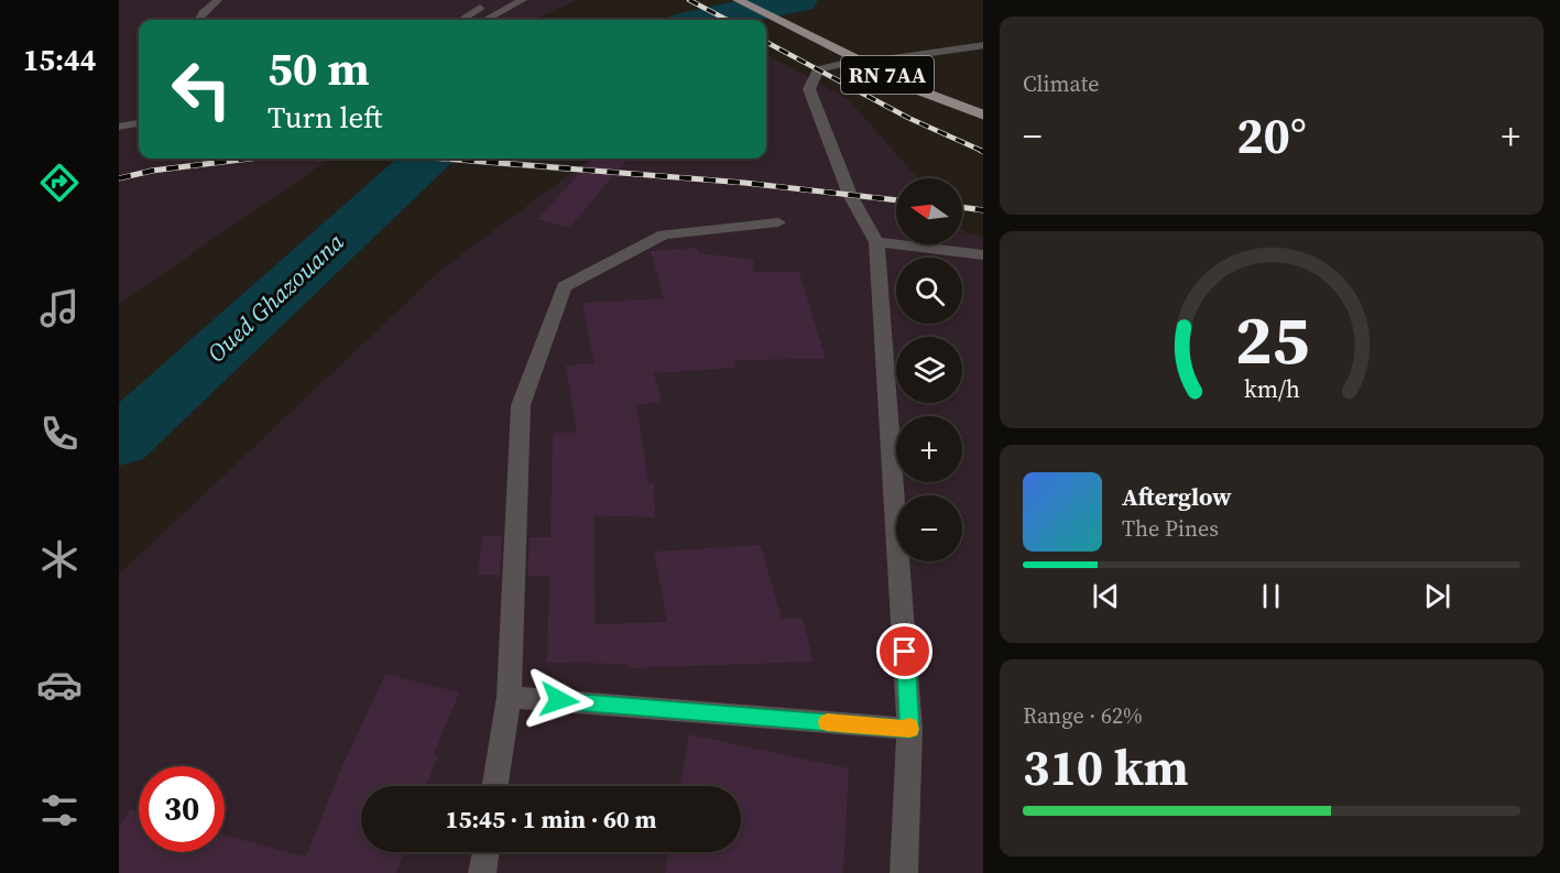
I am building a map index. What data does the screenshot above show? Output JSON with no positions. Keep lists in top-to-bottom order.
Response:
{
  "streets": {
    "main road": ["RN 7AA"]
  },
  "water": ["Oued Ghazouana"],
  "north": "left",
  "page": {
    "tabs": "15:44",
    "tile": [
      "Climate",
      ["Range · 62%", "310 km"]
    ],
    "turn": ["50 m", "Turn left"],
    "heat": ["−", "20°", "+"],
    "map_buttons": ["+", "−"],
    "song": ["Afterglow", "The Pines"],
    "limit": "30",
    "trip": "15:45 · 1 min · 60 m",
    "gauge": ["25", "km/h"]
  }
}
